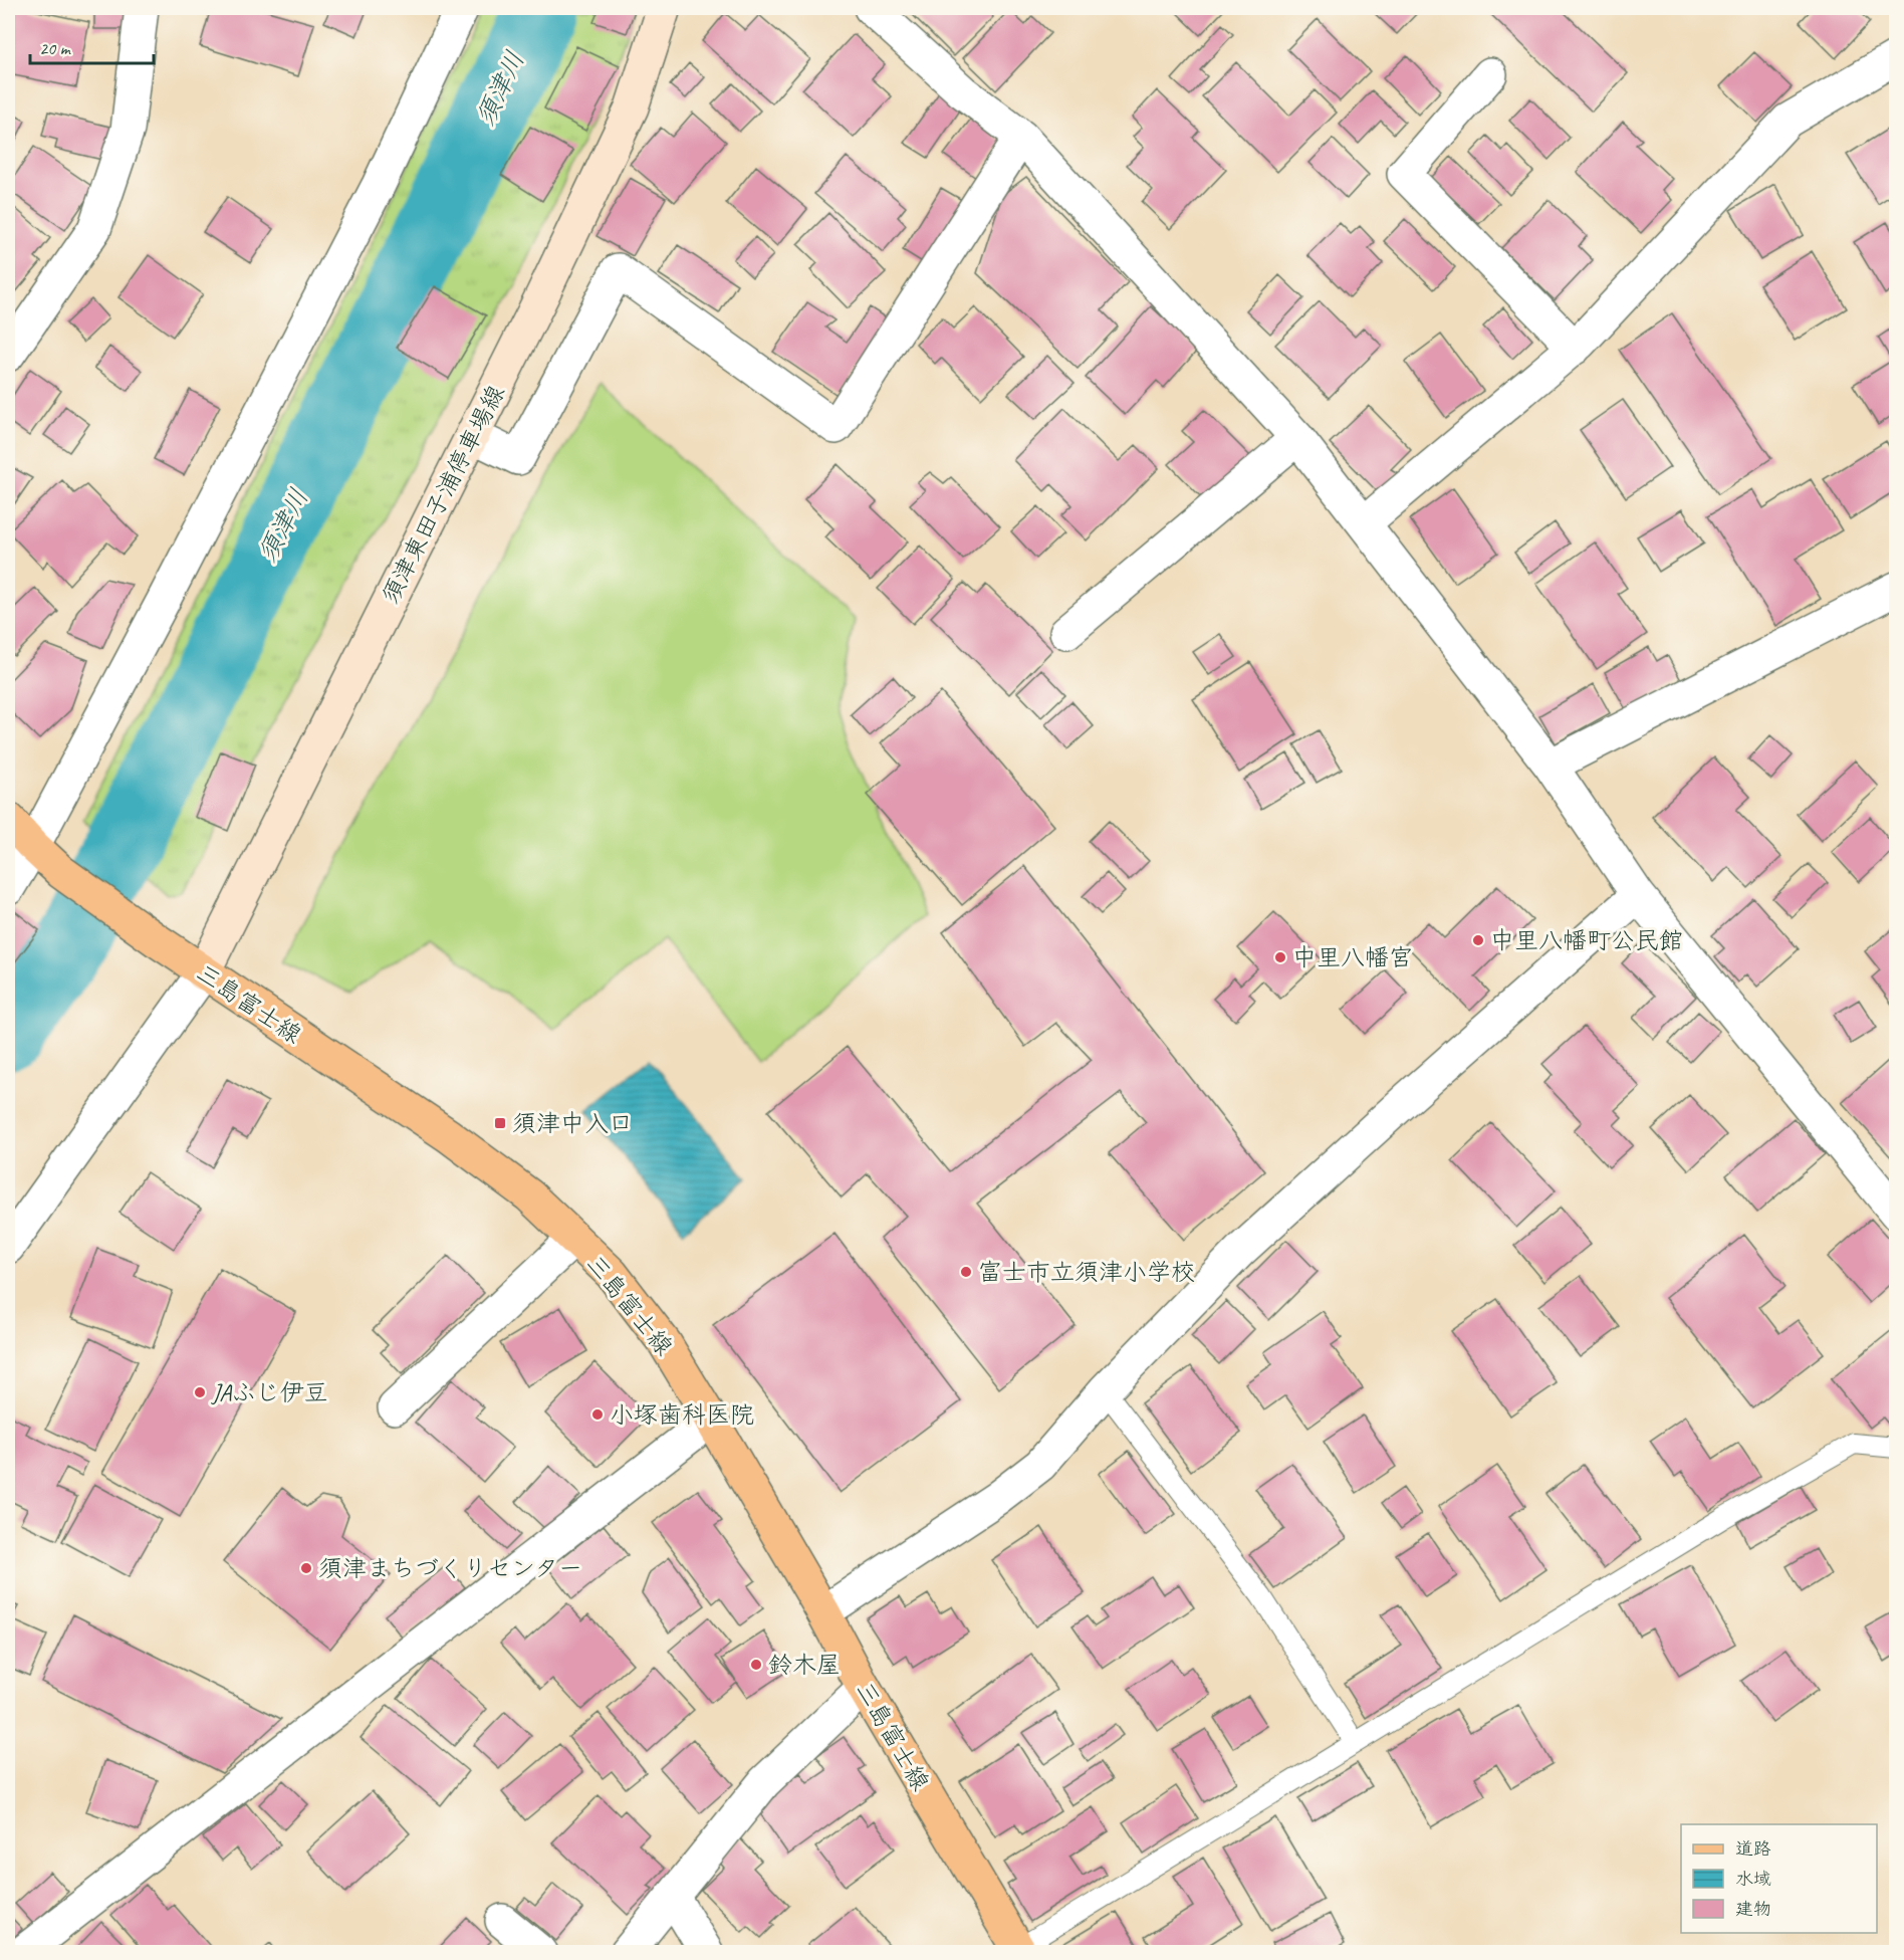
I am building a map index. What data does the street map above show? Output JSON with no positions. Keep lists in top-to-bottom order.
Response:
{
  "streets": {
    "main road": ["須津東田子浦停車場線", "三島富士線"]
  },
  "crossings": [
    ["須津東田子浦停車場線", "三島富士線"]
  ],
  "water": ["須津川"],
  "places": {
    "other": [
      "中里八幡町公民館",
      "中里八幡宮",
      "富士市立須津小学校",
      "JAふじ伊豆",
      "小塚歯科医院",
      "須津まちづくりセンター",
      "鈴木屋"
    ],
    "transit": ["須津中入口"]
  },
  "legend": ["道路", "水域", "建物"],
  "scale_bar": "20 m"
}
